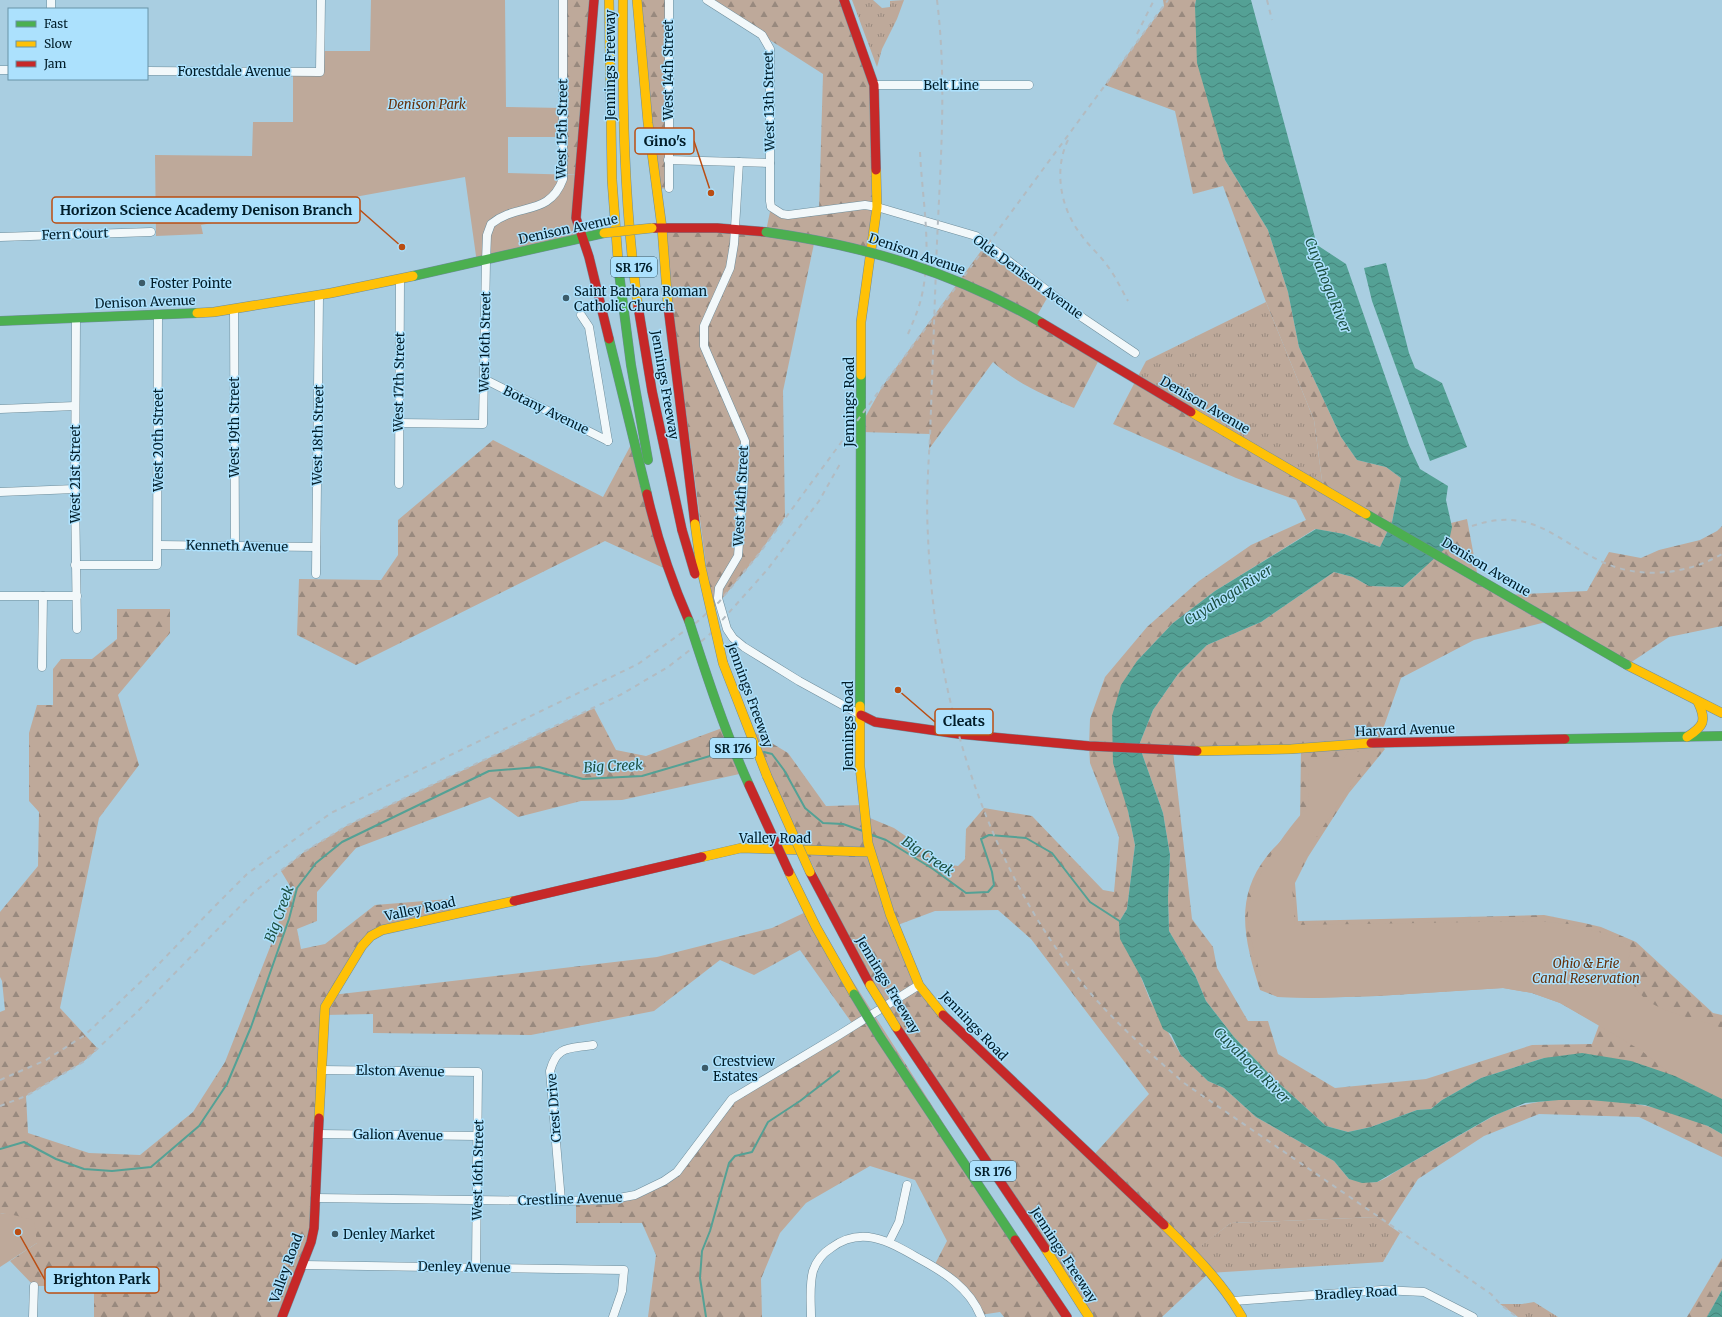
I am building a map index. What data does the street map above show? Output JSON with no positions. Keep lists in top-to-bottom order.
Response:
{
  "streets": {
    "main road": [
      "Jennings Freeway",
      "Denison Avenue",
      "SR 176",
      "Jennings Road",
      "Harvard Avenue",
      "Valley Road"
    ],
    "street": [
      "West 14th Street",
      "Forestdale Avenue",
      "Belt Line",
      "West 13th Street",
      "West 15th Street",
      "Fern Court",
      "Olde Denison Avenue",
      "West 16th Street",
      "West 17th Street",
      "Botany Avenue",
      "West 19th Street",
      "West 18th Street",
      "West 20th Street",
      "West 21st Street",
      "Kenneth Avenue",
      "Elston Avenue",
      "Crest Drive",
      "Galion Avenue",
      "Crestline Avenue",
      "Denley Avenue",
      "Bradley Road"
    ]
  },
  "crossings": [
    ["Jennings Freeway", "SR 176"],
    ["West 14th Street", "Denison Avenue"],
    ["West 14th Street", "Jennings Road"],
    ["West 14th Street", "Harvard Avenue"],
    ["Belt Line", "Jennings Road"],
    ["West 13th Street", "Olde Denison Avenue"],
    ["West 15th Street", "Denison Avenue"],
    ["West 15th Street", "West 16th Street"],
    ["Denison Avenue", "West 16th Street"],
    ["Denison Avenue", "West 17th Street"],
    ["Denison Avenue", "West 19th Street"],
    ["Denison Avenue", "West 18th Street"],
    ["Denison Avenue", "West 20th Street"],
    ["Denison Avenue", "West 21st Street"],
    ["Olde Denison Avenue", "Jennings Road"],
    ["West 16th Street", "West 17th Street"],
    ["West 16th Street", "Botany Avenue"],
    ["West 16th Street", "Elston Avenue"],
    ["West 16th Street", "Galion Avenue"],
    ["West 16th Street", "Crestline Avenue"],
    ["West 16th Street", "Denley Avenue"],
    ["Jennings Road", "Harvard Avenue"],
    ["Jennings Road", "Valley Road"],
    ["Jennings Road", "Crestline Avenue"],
    ["Jennings Road", "Bradley Road"],
    ["West 19th Street", "Kenneth Avenue"],
    ["West 18th Street", "Kenneth Avenue"],
    ["West 20th Street", "West 21st Street"],
    ["West 20th Street", "Kenneth Avenue"],
    ["Valley Road", "Elston Avenue"],
    ["Valley Road", "Galion Avenue"],
    ["Valley Road", "Crestline Avenue"],
    ["Valley Road", "Denley Avenue"],
    ["Crest Drive", "Crestline Avenue"]
  ],
  "water": ["Cuyahoga River", "Big Creek"],
  "parks": ["Denison Park", "Ohio & Erie Canal Reservation"],
  "places": [
    "Gino's",
    "Horizon Science Academy Denison Branch",
    "Foster Pointe",
    "Saint Barbara Roman Catholic Church",
    "Cleats",
    "Crestview Estates",
    "Brighton Park",
    "Denley Market"
  ],
  "legend": ["Fast", "Slow", "Jam"]
}
